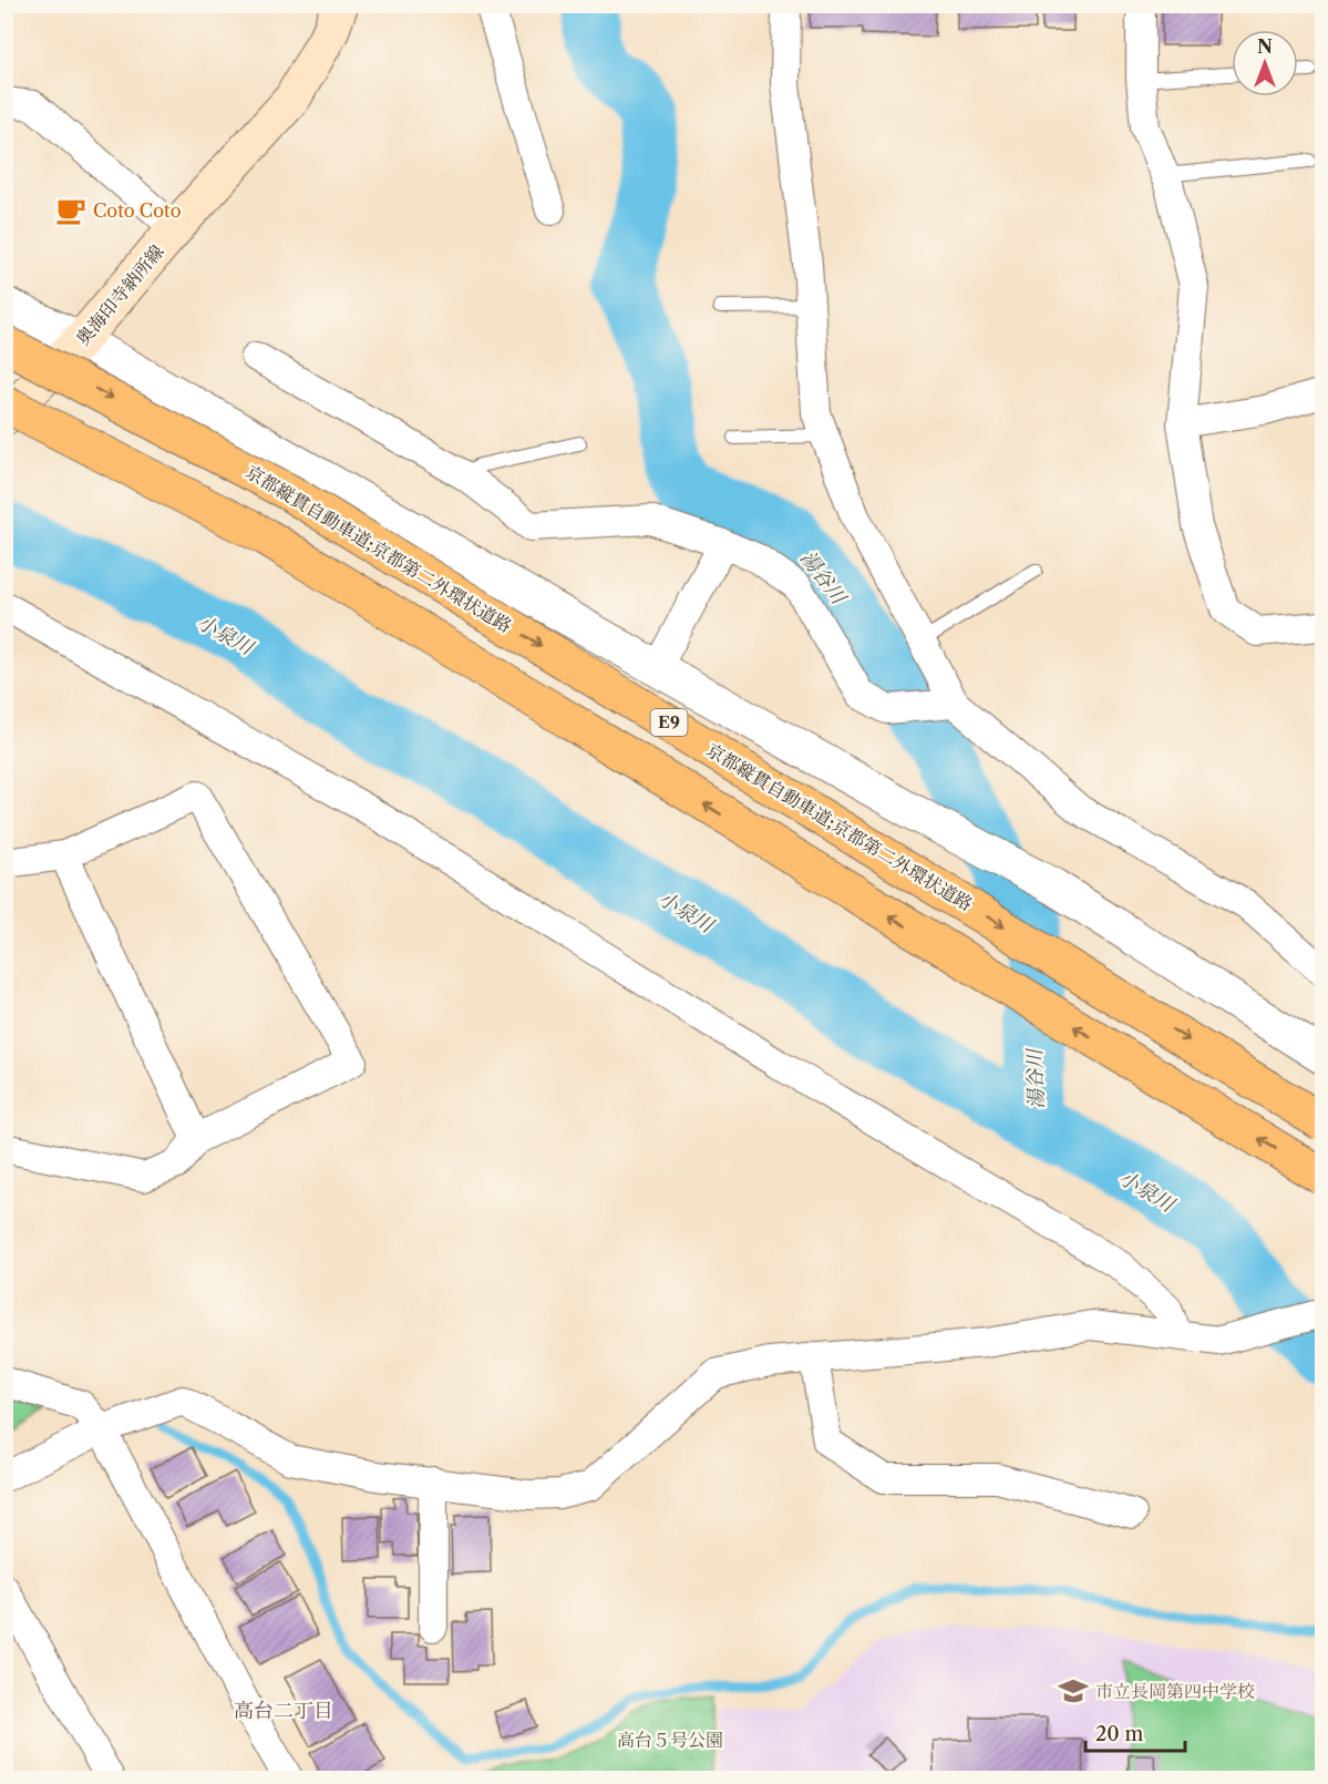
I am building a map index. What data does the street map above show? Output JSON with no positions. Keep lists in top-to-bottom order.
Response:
{
  "streets": {
    "highway": ["京都縦貫自動車道;京都第二外環状道路", "E9"],
    "main road": ["奥海印寺納所線"]
  },
  "districts": ["高台二丁目"],
  "water": ["湯谷川", "小泉川"],
  "parks": ["高台５号公園"],
  "places": {
    "cafe": ["Coto Coto"],
    "school or university": ["市立長岡第四中学校"]
  },
  "scale_bar": "20 m",
  "north": "top"
}
